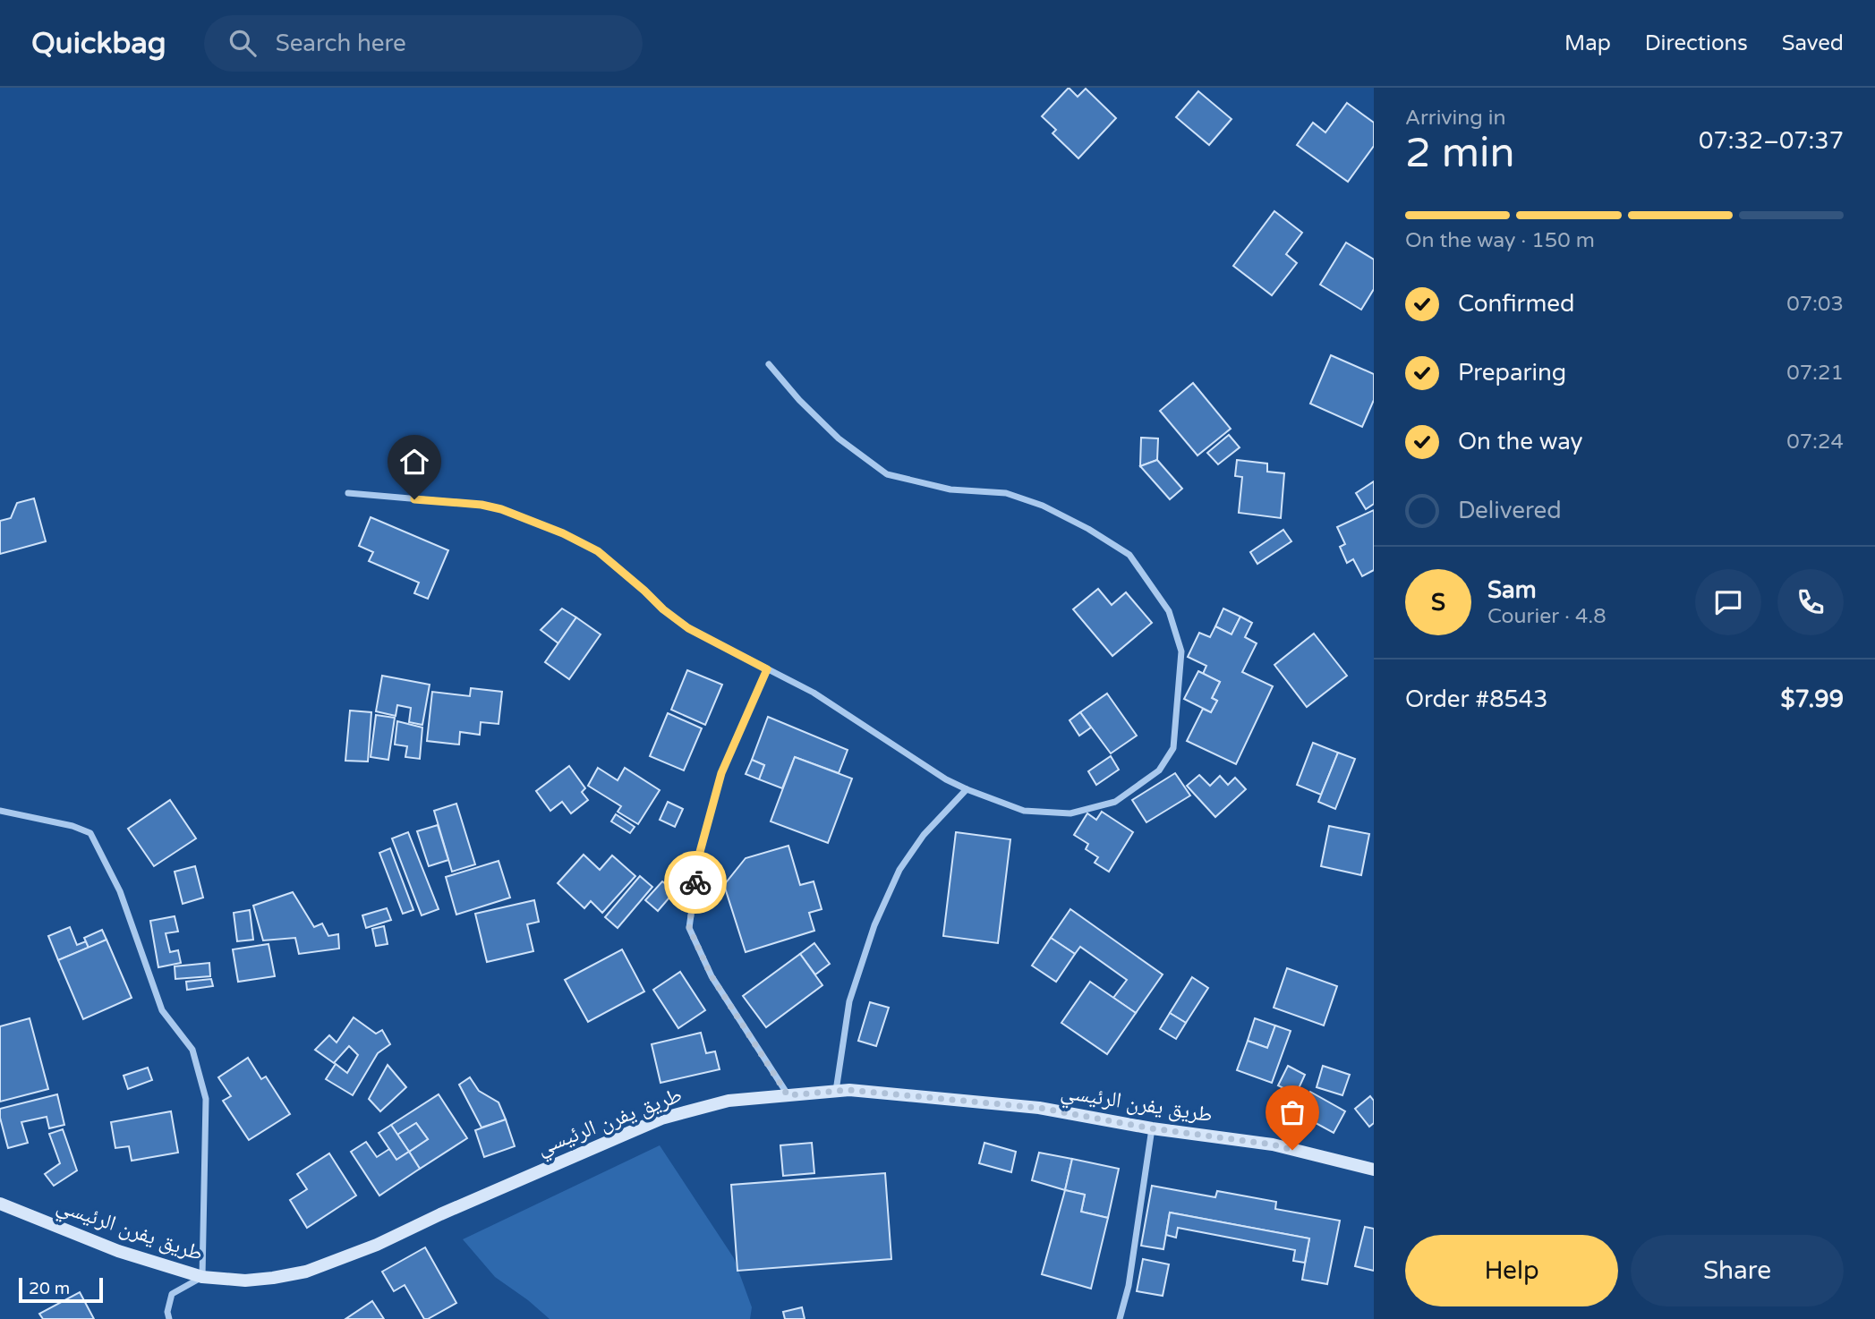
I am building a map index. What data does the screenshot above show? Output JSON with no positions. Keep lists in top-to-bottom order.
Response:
{
  "streets": {
    "main road": ["طريق يفرن الرئيسي"]
  },
  "scale_bar": "20 m",
  "page": {
    "header": "Quickbag",
    "search": "Search here",
    "nav": ["Map", "Directions", "Saved"],
    "heading": ["2 min", "Arriving in", "07:32–07:37"],
    "panel": [
      "Sam",
      "Courier · 4.8",
      "Order #8543",
      "$7.99"
    ],
    "bar": "On the way · 150 m",
    "list": [
      ["Confirmed", "07:03"],
      ["Preparing", "07:21"],
      ["On the way", "07:24"],
      "Delivered"
    ],
    "round": "S",
    "buttons": ["Help", "Share"],
    "scale": "20 m"
  }
}
